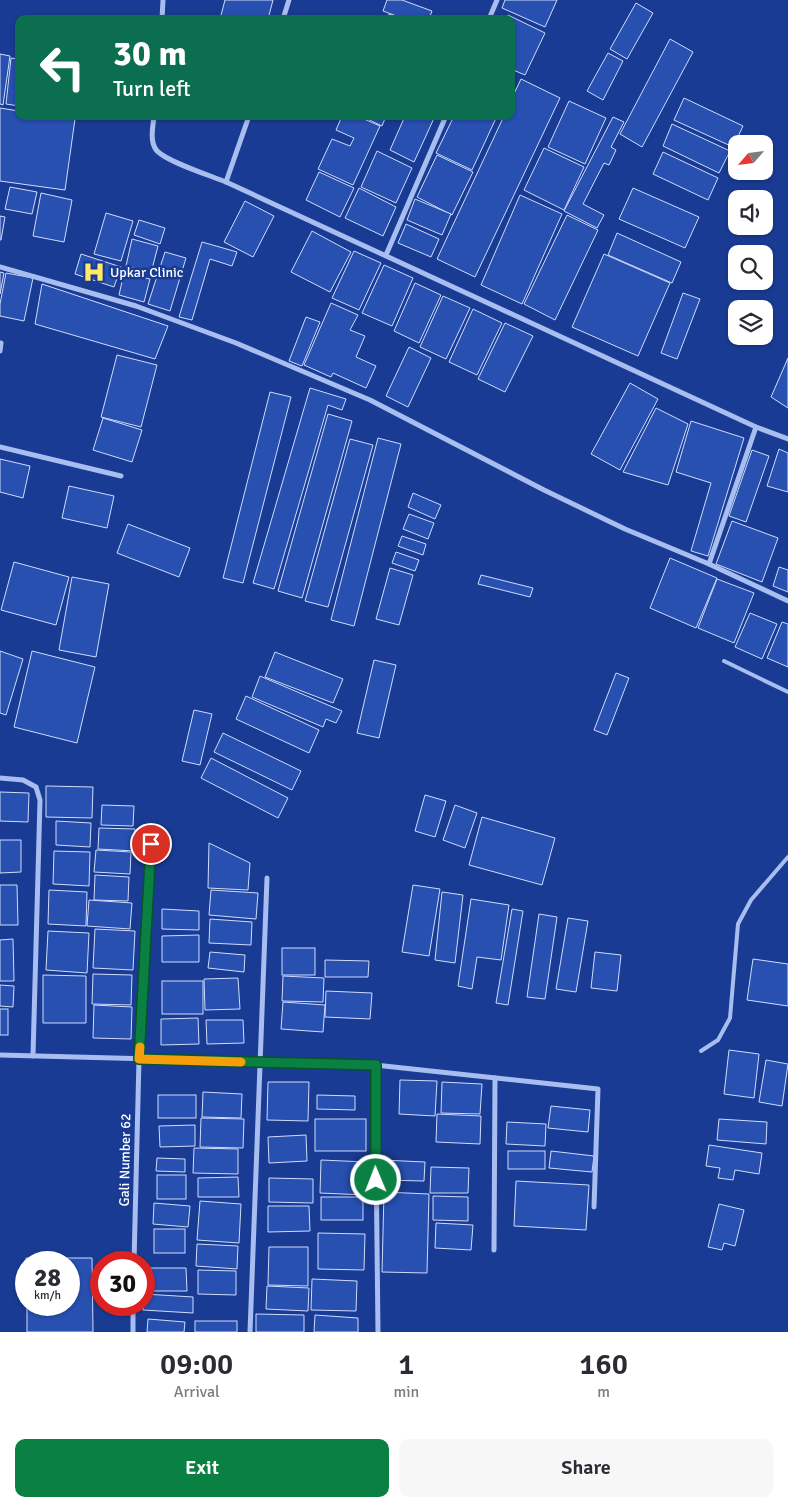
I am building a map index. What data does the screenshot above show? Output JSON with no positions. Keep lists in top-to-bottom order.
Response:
{
  "streets": {
    "street": ["Gali Number 62"]
  },
  "places": {
    "hospital": ["Upkar Clinic"]
  },
  "north": "bottom left",
  "page": {
    "turn": ["30 m", "Turn left"],
    "speed": "28 km/h",
    "limit": "30",
    "eta": [
      "09:00",
      "Arrival",
      "1",
      "min",
      "160",
      "m"
    ],
    "buttons": ["Exit", "Share"]
  }
}
